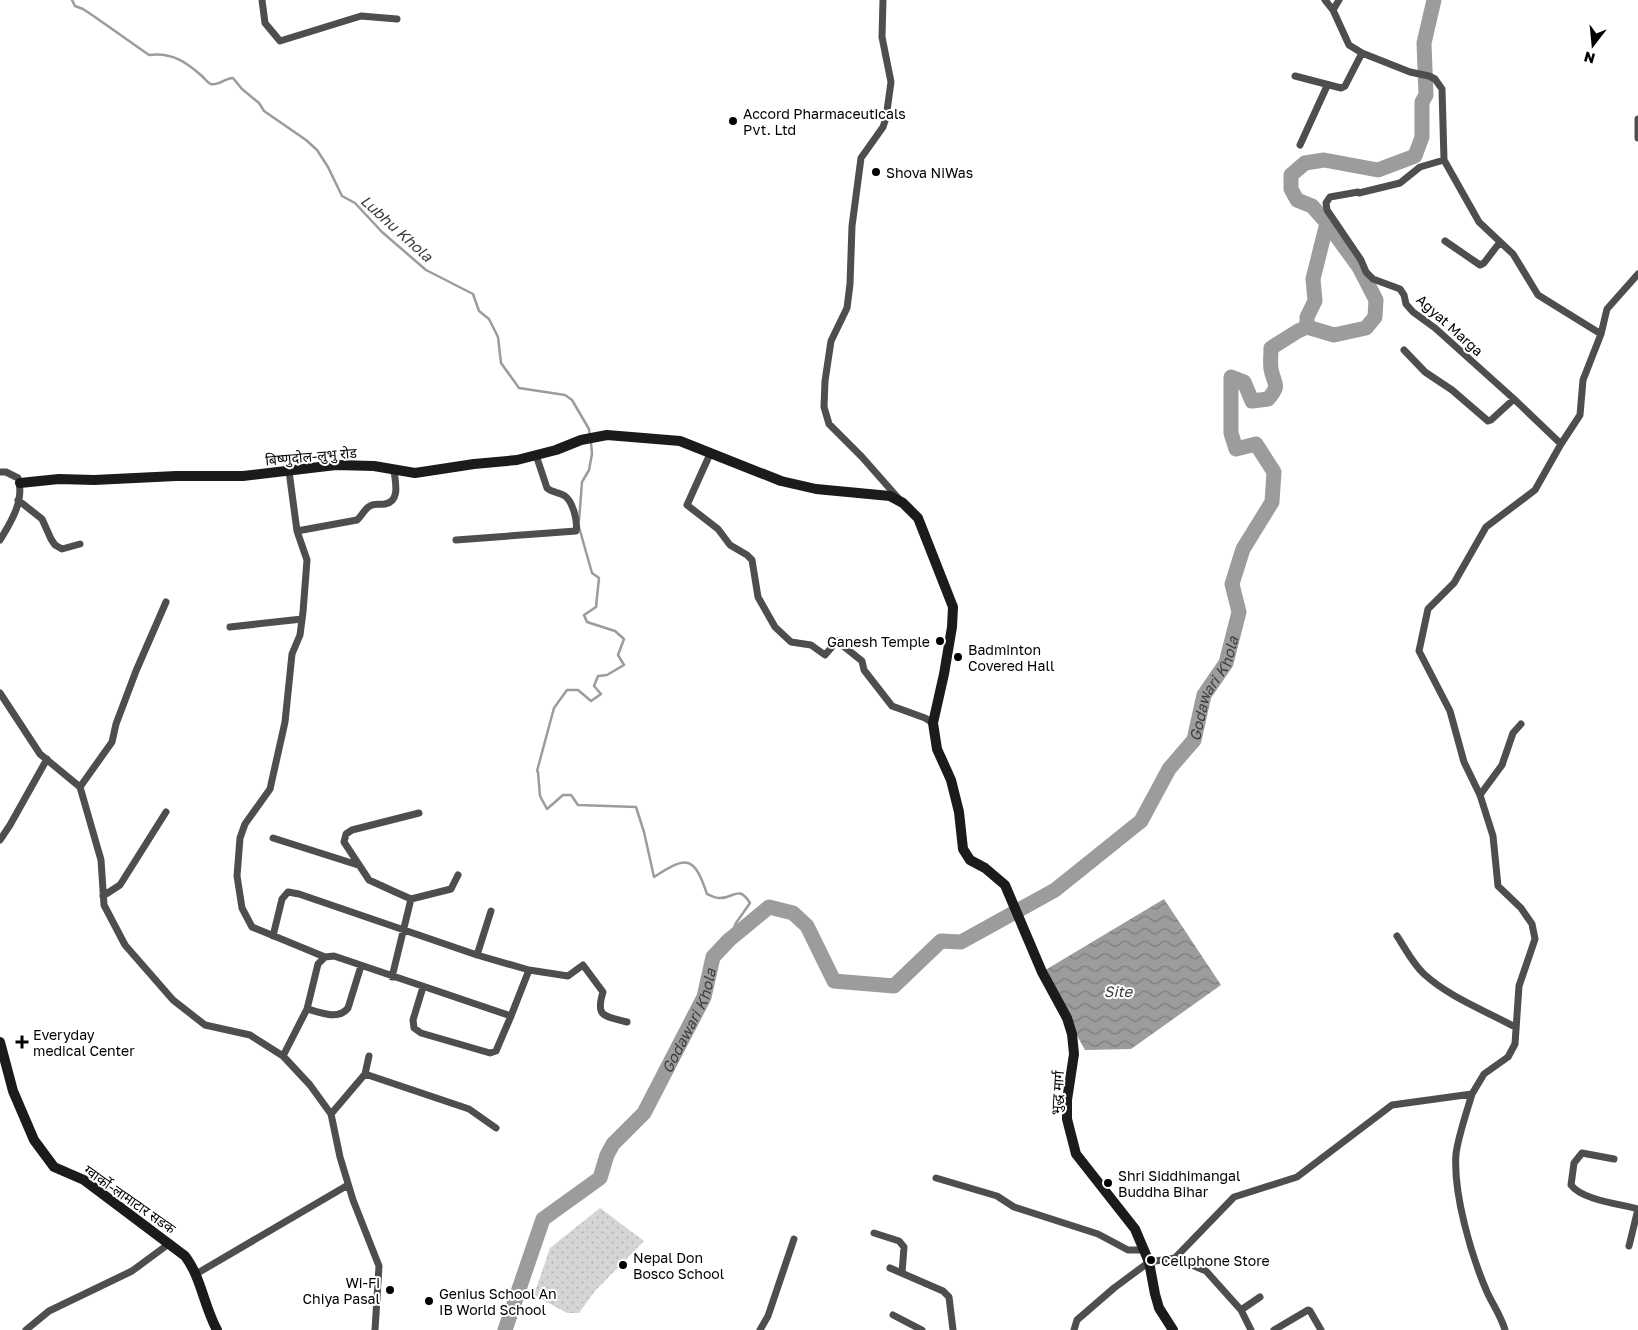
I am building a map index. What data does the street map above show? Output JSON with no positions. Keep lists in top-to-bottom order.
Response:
{
  "streets": {
    "street": [
      "Agyat Marga",
      "बिष्णुदोल-लुभु रोड",
      "भुद्ध मार्ग",
      "ग्वार्को-लामाटार सडक"
    ]
  },
  "water": ["Lubhu Khola", "Godawari Khola", "Site"],
  "places": {
    "other": [
      "Accord Pharmaceuticals Pvt. Ltd",
      "Shova NiWas",
      "Ganesh Temple",
      "Badminton Covered Hall",
      "Shri Siddhimangal Buddha Bihar",
      "Cellphone Store",
      "Nepal Don Bosco School",
      "Wi-Fi Chiya Pasal",
      "Genius School An IB World School"
    ],
    "health": ["Everyday medical Center"]
  },
  "north": "bottom"
}
